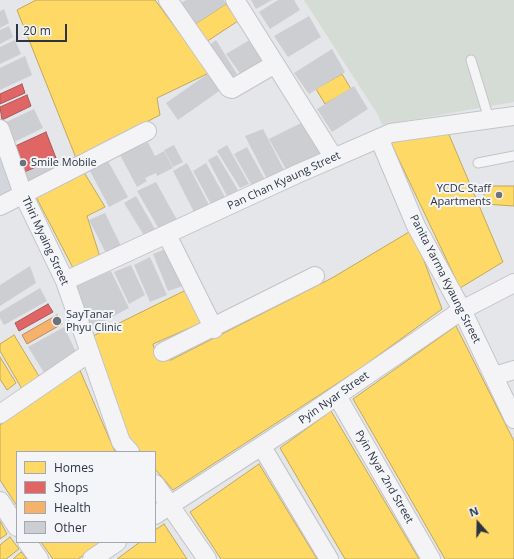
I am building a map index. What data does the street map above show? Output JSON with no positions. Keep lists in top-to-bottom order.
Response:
{
  "streets": {
    "street": [
      "Pan Chan Kyaung Street",
      "Thiri Myaing Street",
      "Panita Yarma Kyaung Street",
      "Pyin Nyar Street",
      "Pyin Nyar 2nd Street"
    ]
  },
  "crossings": [
    ["Pan Chan Kyaung Street", "Thiri Myaing Street"],
    ["Pan Chan Kyaung Street", "Panita Yarma Kyaung Street"],
    ["Panita Yarma Kyaung Street", "Pyin Nyar Street"],
    ["Pyin Nyar Street", "Pyin Nyar 2nd Street"]
  ],
  "places": ["Smile Mobile", "YCDC Staff Apartments", "SayTanar Phyu Clinic"],
  "legend": [
    "Homes",
    "Shops",
    "Health",
    "Other"
  ],
  "scale_bar": "20 m",
  "north": "top"
}
